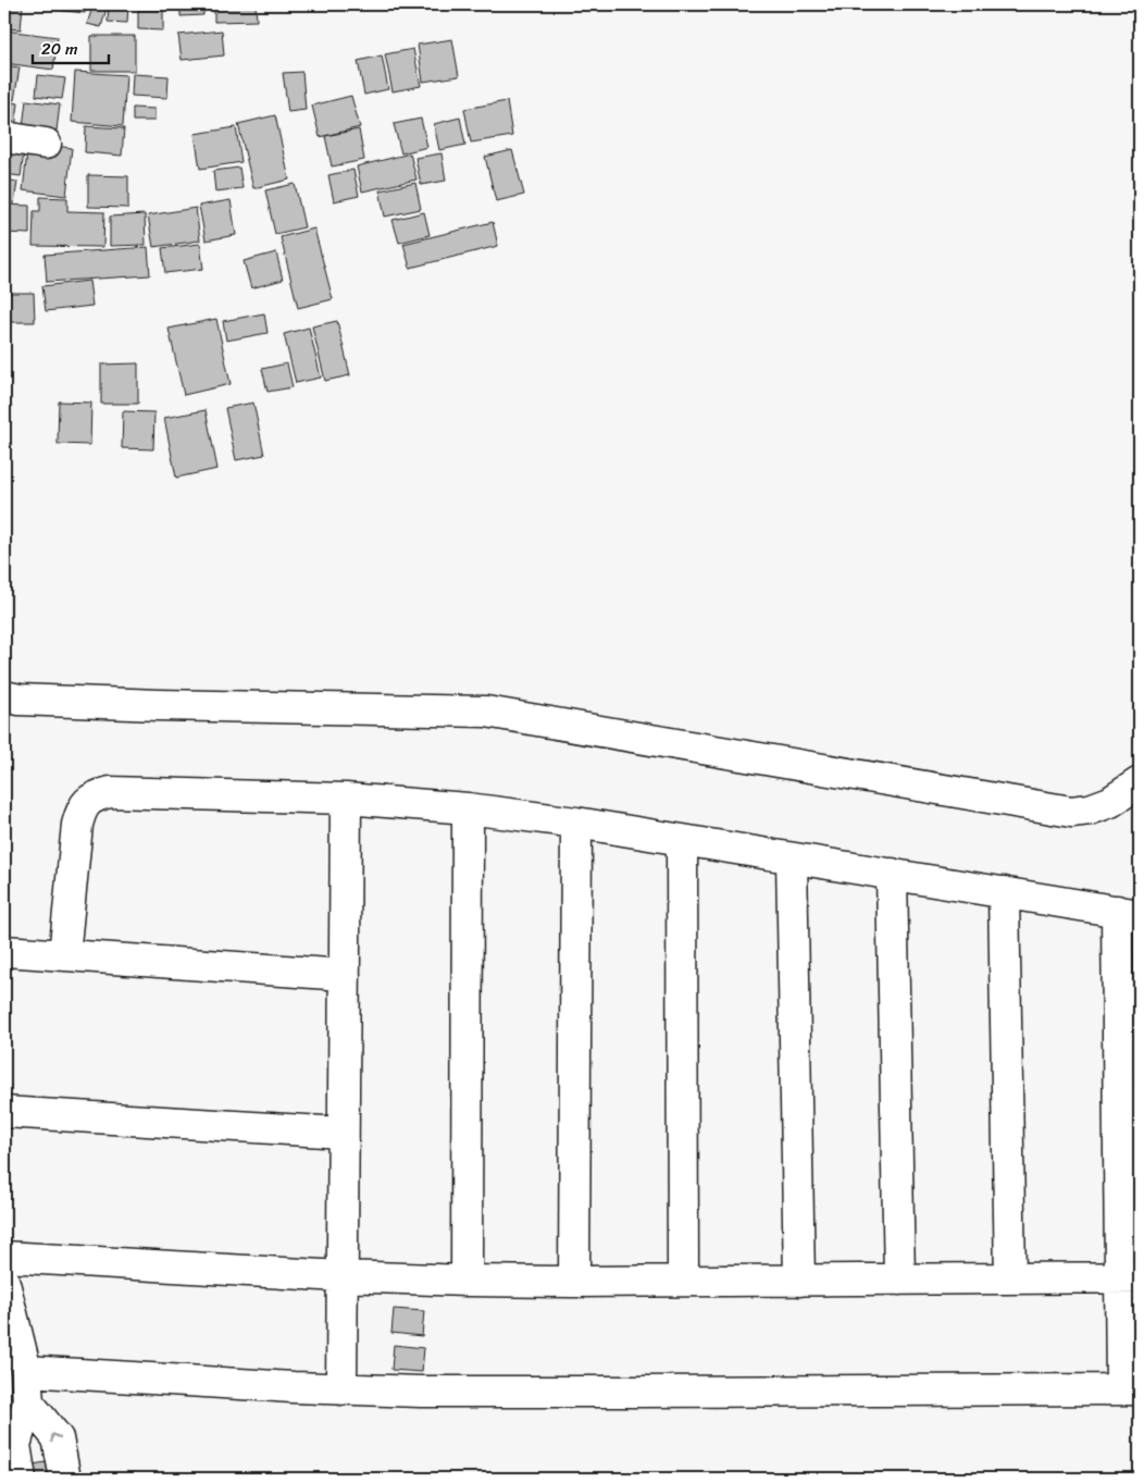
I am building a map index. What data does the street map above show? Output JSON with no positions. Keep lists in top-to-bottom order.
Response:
{
  "scale_bar": "20 m"
}
